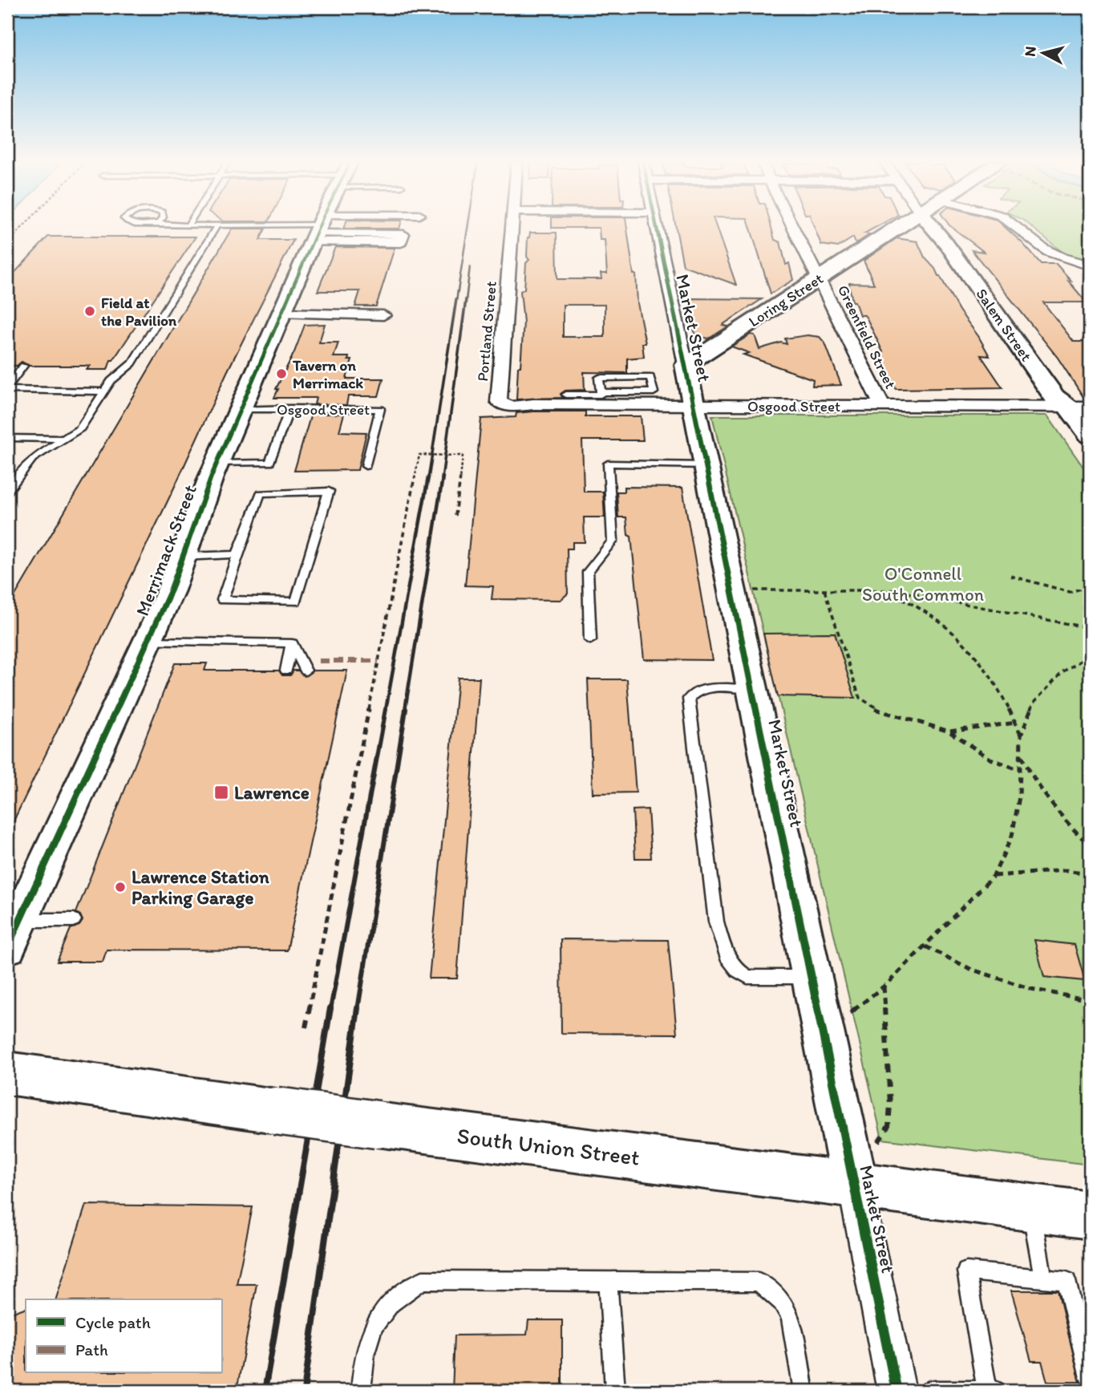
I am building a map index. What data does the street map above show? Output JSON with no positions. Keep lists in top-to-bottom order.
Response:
{
  "streets": {
    "main road": [
      "Loring Street",
      "Salem Street",
      "Market Street",
      "Merrimack Street",
      "South Union Street"
    ],
    "street": ["Portland Street", "Greenfield Street", "Osgood Street"]
  },
  "crossings": [
    ["Loring Street", "Market Street"],
    ["Loring Street", "Greenfield Street"],
    ["Salem Street", "Osgood Street"],
    ["Market Street", "Osgood Street"],
    ["Market Street", "South Union Street"],
    ["Portland Street", "Osgood Street"],
    ["Greenfield Street", "Osgood Street"],
    ["Osgood Street", "Merrimack Street"]
  ],
  "parks": ["O'Connell South Common"],
  "places": {
    "other": ["Field at the Pavilion", "Tavern on Merrimack", "Lawrence Station Parking Garage"],
    "transit": ["Lawrence"]
  },
  "legend": ["Cycle path", "Path"],
  "north": "left"
}
